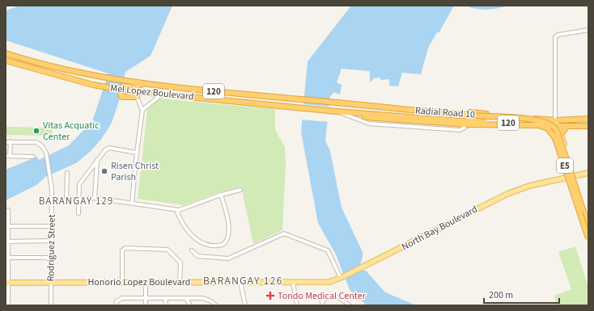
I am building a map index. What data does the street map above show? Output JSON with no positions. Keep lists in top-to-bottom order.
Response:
{
  "streets": {
    "highway": [
      "120",
      "Mel Lopez Boulevard",
      "Radial Road 10",
      "E5"
    ],
    "main road": ["North Bay Boulevard", "Honorio Lopez Boulevard"],
    "street": ["Rodriguez Street"]
  },
  "crossings": [
    ["Mel Lopez Boulevard", "Radial Road 10"],
    ["North Bay Boulevard", "Honorio Lopez Boulevard"],
    ["Rodriguez Street", "Honorio Lopez Boulevard"]
  ],
  "districts": ["BARANGAY 129", "BARANGAY 126"],
  "places": {
    "other": ["Vitas Acquatic Center", "Risen Christ Parish"],
    "health": ["Tondo Medical Center"]
  },
  "scale_bar": "200 m"
}
